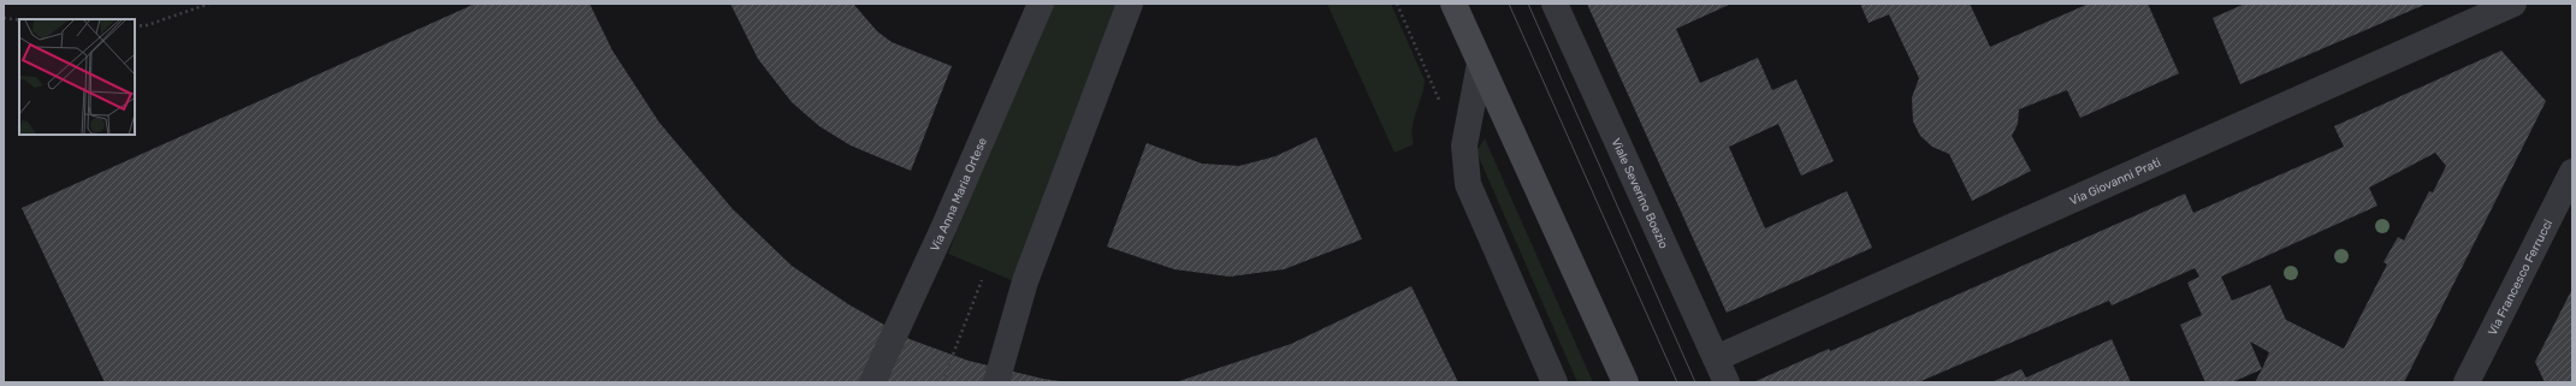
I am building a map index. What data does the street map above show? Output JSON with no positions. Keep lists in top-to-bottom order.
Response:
{
  "streets": {
    "street": [
      "Via Giovanni Prati",
      "Viale Severino Boezio",
      "Via Anna Maria Ortese",
      "Via Francesco Ferrucci"
    ]
  },
  "crossings": [
    ["Via Giovanni Prati", "Viale Severino Boezio"]
  ]
}
